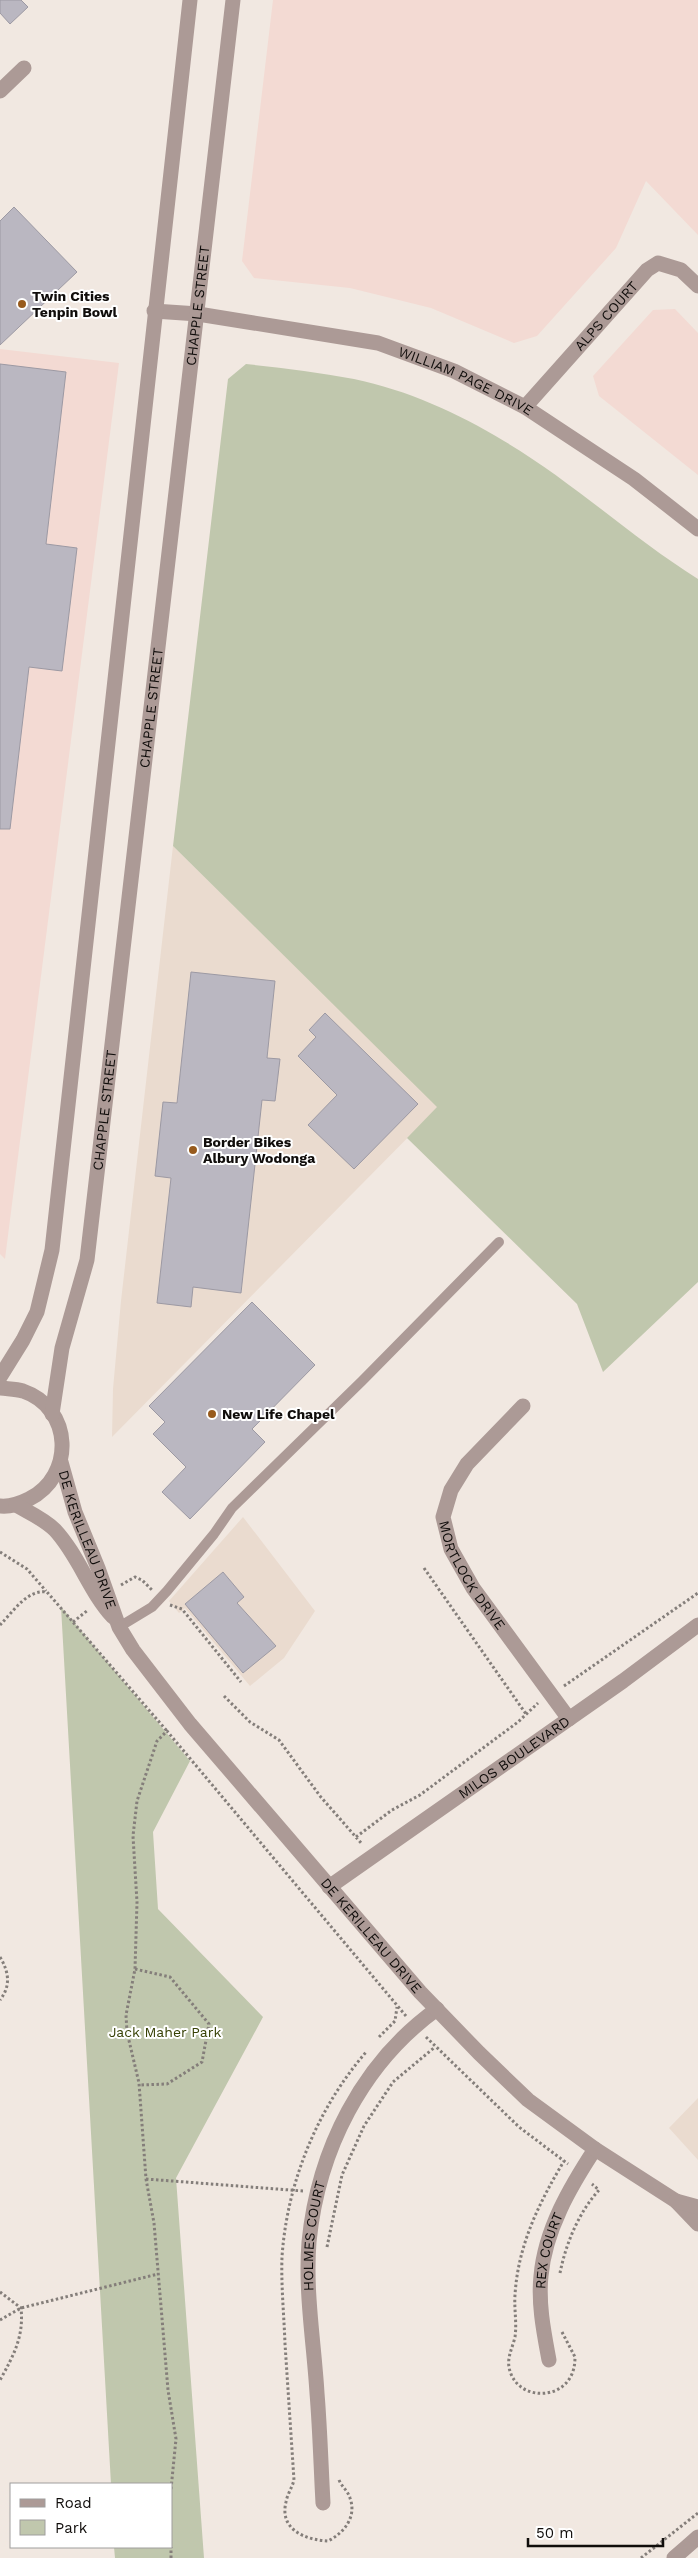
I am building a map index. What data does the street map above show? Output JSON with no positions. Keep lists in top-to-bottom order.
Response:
{
  "streets": {
    "street": [
      "CHAPPLE STREET",
      "ALPS COURT",
      "WILLIAM PAGE DRIVE",
      "DE KERILLEAU DRIVE",
      "MORTLOCK DRIVE",
      "MILOS BOULEVARD",
      "HOLMES COURT",
      "REX COURT"
    ]
  },
  "crossings": [
    ["CHAPPLE STREET", "WILLIAM PAGE DRIVE"],
    ["ALPS COURT", "WILLIAM PAGE DRIVE"],
    ["DE KERILLEAU DRIVE", "MILOS BOULEVARD"],
    ["DE KERILLEAU DRIVE", "HOLMES COURT"],
    ["DE KERILLEAU DRIVE", "REX COURT"],
    ["MORTLOCK DRIVE", "MILOS BOULEVARD"]
  ],
  "parks": ["Jack Maher Park"],
  "places": ["Twin Cities Tenpin Bowl", "Border Bikes Albury Wodonga", "New Life Chapel"],
  "legend": ["Road", "Park"],
  "scale_bar": "50 m"
}
